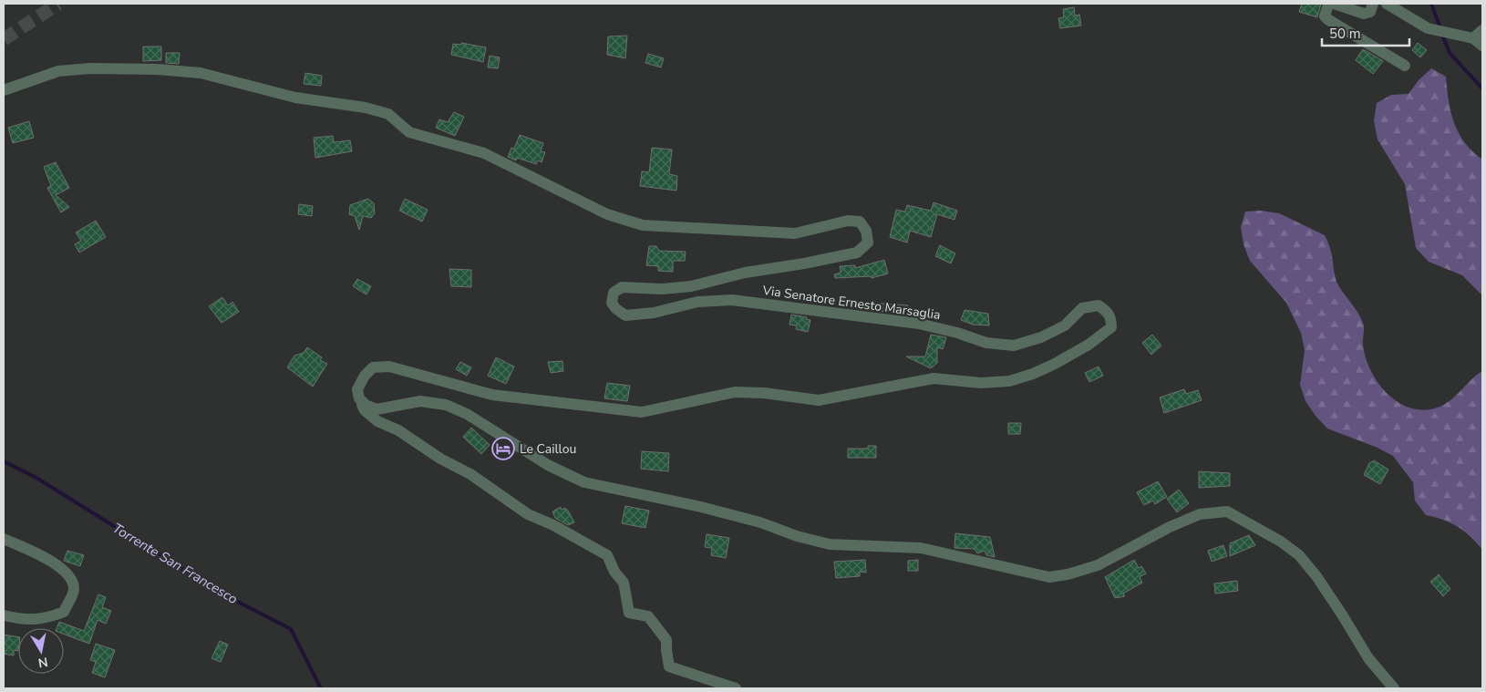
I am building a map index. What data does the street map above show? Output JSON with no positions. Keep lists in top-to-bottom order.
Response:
{
  "streets": {
    "street": ["Via Senatore Ernesto Marsaglia"]
  },
  "water": ["Torrente San Francesco"],
  "places": {
    "hotel": ["Le Caillou"]
  },
  "scale_bar": "50 m",
  "north": "bottom"
}
